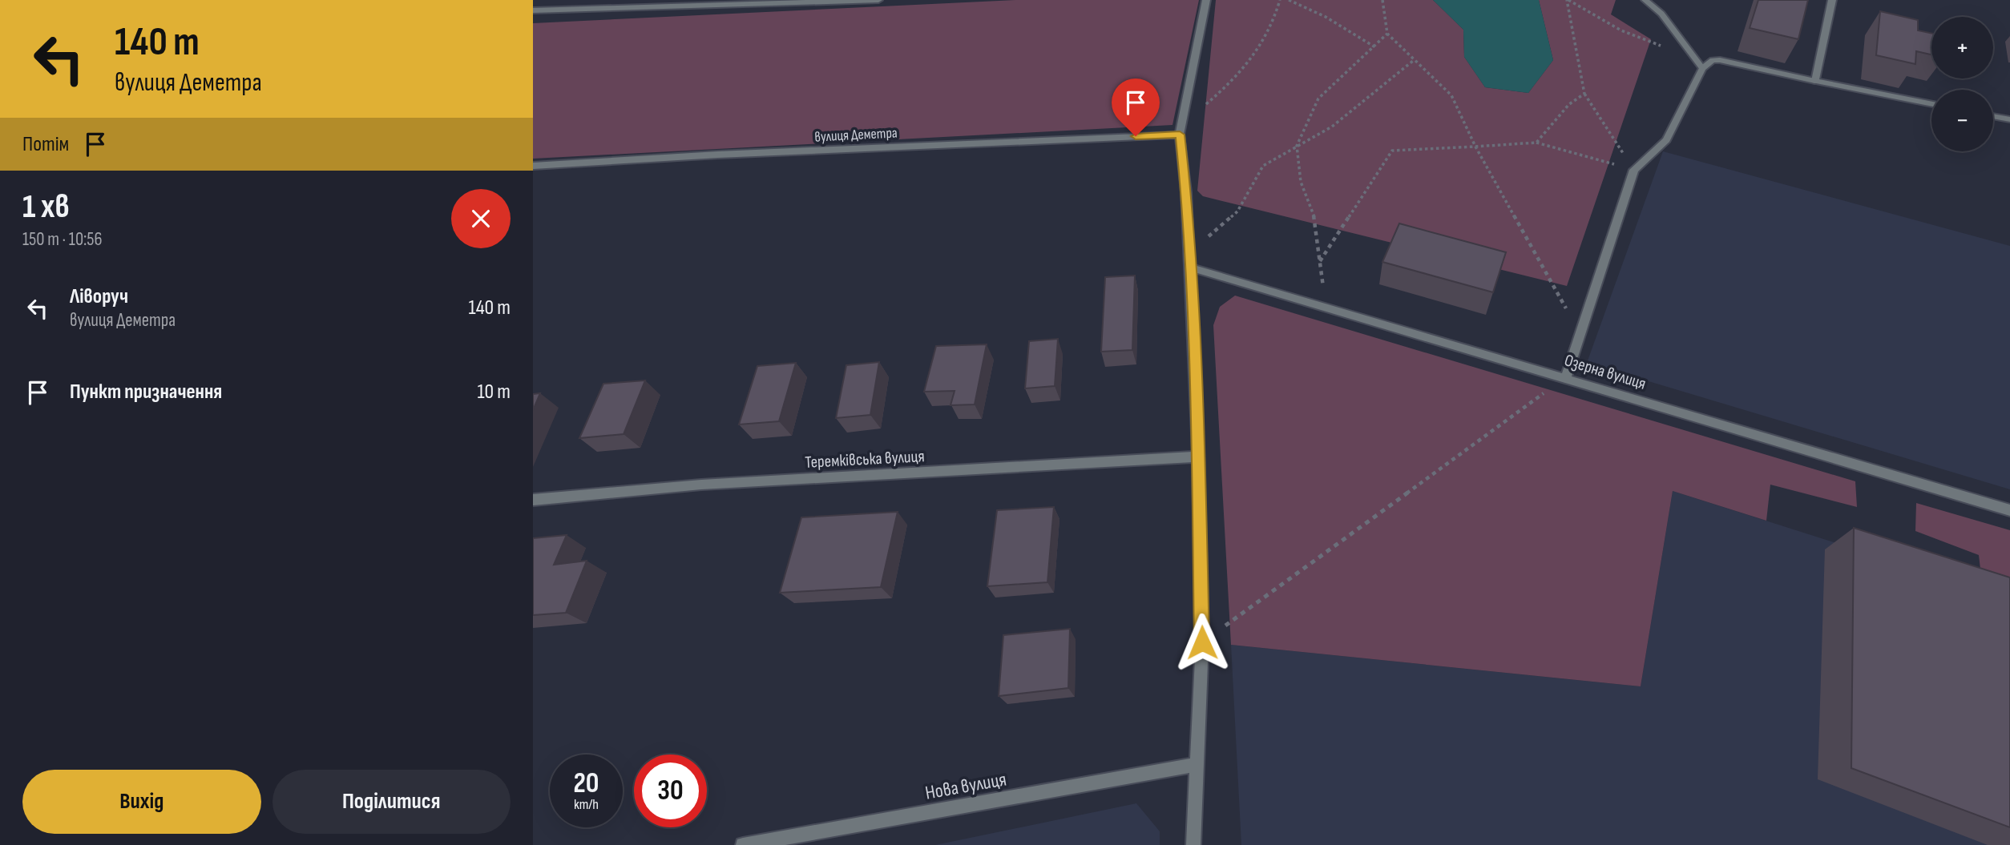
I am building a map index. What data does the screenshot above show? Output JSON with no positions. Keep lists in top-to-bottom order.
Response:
{
  "streets": {
    "street": [
      "вулиця Деметра",
      "Озерна вулиця",
      "Теремківська вулиця",
      "Нова вулиця"
    ]
  },
  "page": {
    "turn": ["140 m", "вулиця Деметра"],
    "map_buttons": ["+", "−"],
    "then": "Потім",
    "heading": ["1 хв", "150 m · 10:56"],
    "list": [
      {
        "name": "Ліворуч",
        "note": "вулиця Деметра",
        "value": "140 m"
      },
      {
        "name": "Пункт призначення",
        "value": "10 m"
      }
    ],
    "speed": "20 km/h",
    "limit": "30",
    "buttons": ["Вихід", "Поділитися"]
  }
}
